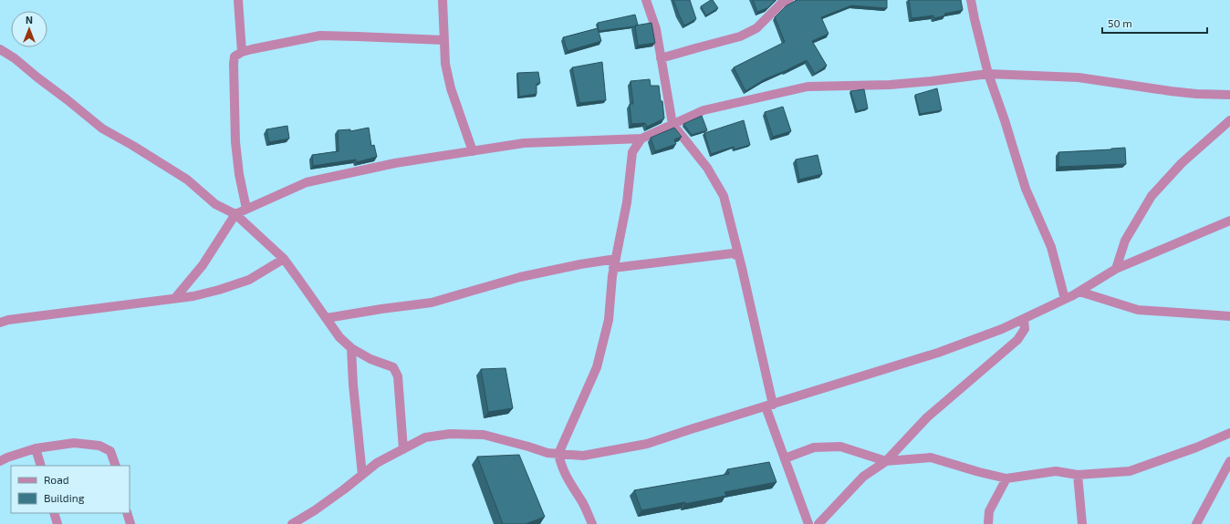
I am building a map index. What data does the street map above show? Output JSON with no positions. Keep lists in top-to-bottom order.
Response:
{
  "legend": ["Road", "Building"],
  "scale_bar": "50 m",
  "north": "top"
}
